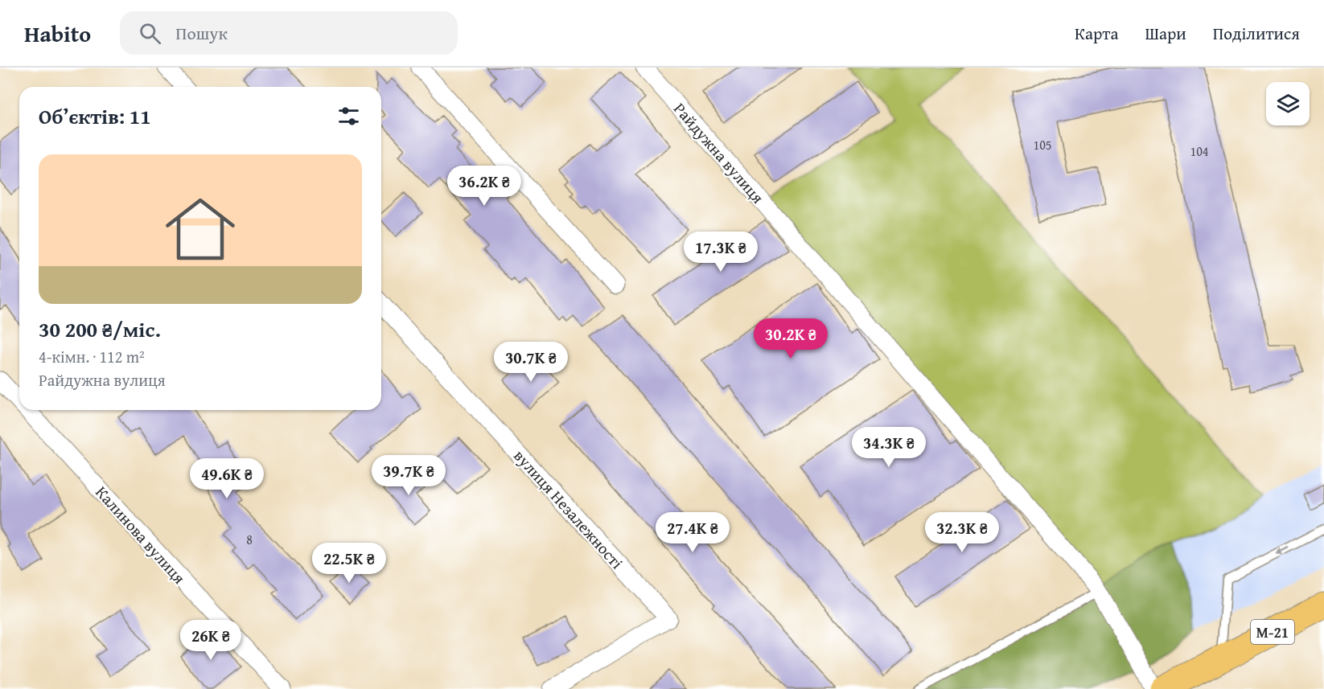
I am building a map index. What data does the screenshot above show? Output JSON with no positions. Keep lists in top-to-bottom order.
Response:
{
  "streets": {
    "highway": ["М-21"],
    "street": ["Райдужна вулиця", "вулиця Незалежності", "Калинова вулиця"]
  },
  "house_numbers": ["105", "104", "8"],
  "page": {
    "header": "Habito",
    "search": "Пошук",
    "nav": ["Карта", "Шари", "Поділитися"],
    "heading": "Об’єктів: 11",
    "list": [
      {
        "name": "30 200 ₴/міс.",
        "note": "4-кімн. · 112 m² · Райдужна вулиця"
      }
    ],
    "price": [
      "36.2K ₴",
      "17.3K ₴",
      "30.2K ₴",
      "30.7K ₴",
      "34.3K ₴",
      "39.7K ₴",
      "49.6K ₴",
      "27.4K ₴",
      "32.3K ₴",
      "22.5K ₴",
      "26K ₴"
    ]
  }
}
